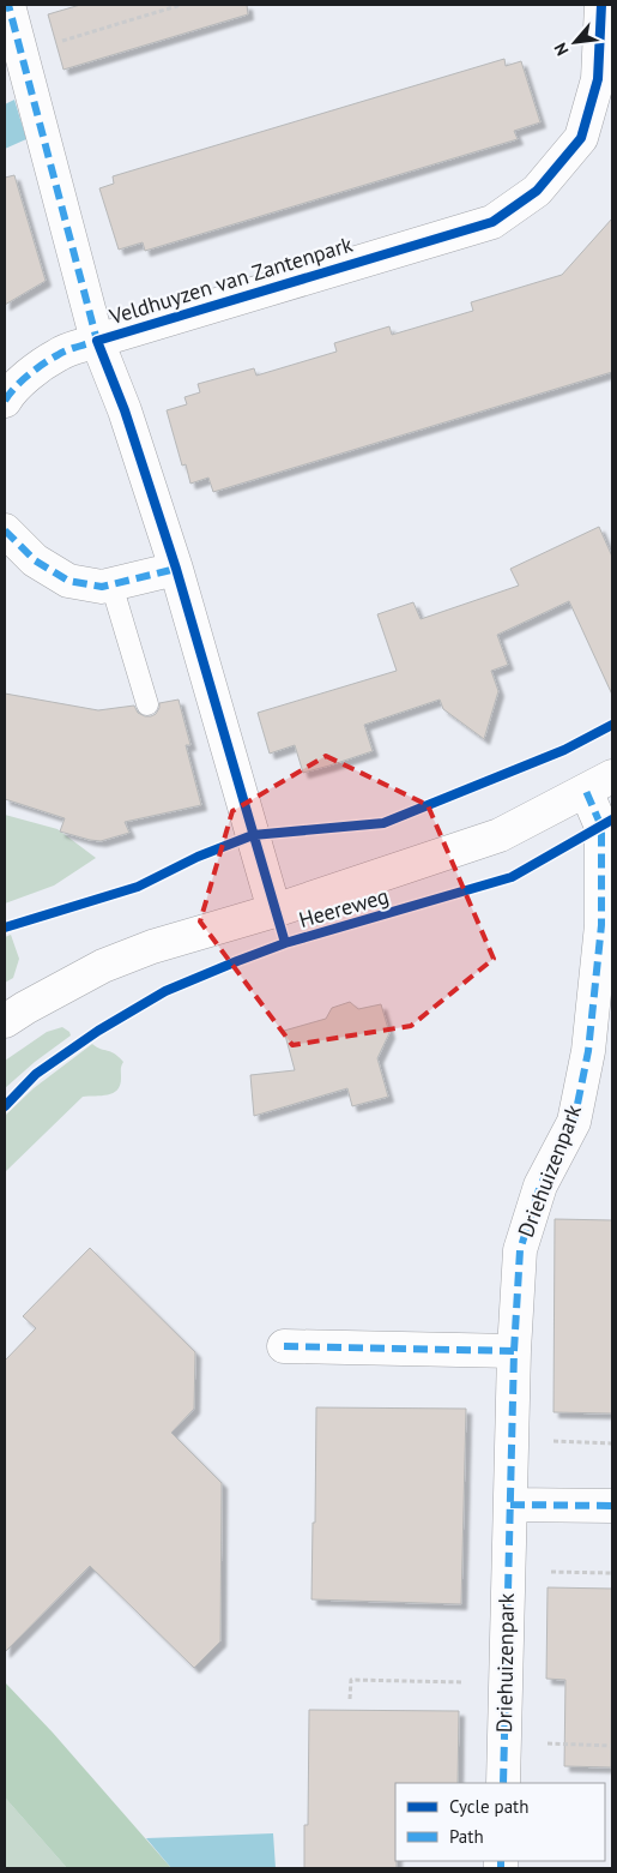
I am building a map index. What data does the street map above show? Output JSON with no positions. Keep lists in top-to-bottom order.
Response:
{
  "streets": {
    "street": ["Veldhuyzen van Zantenpark", "Heereweg", "Driehuizenpark"]
  },
  "crossings": [
    ["Veldhuyzen van Zantenpark", "Heereweg"],
    ["Heereweg", "Driehuizenpark"]
  ],
  "legend": ["Cycle path", "Path"],
  "north": "bottom left"
}
